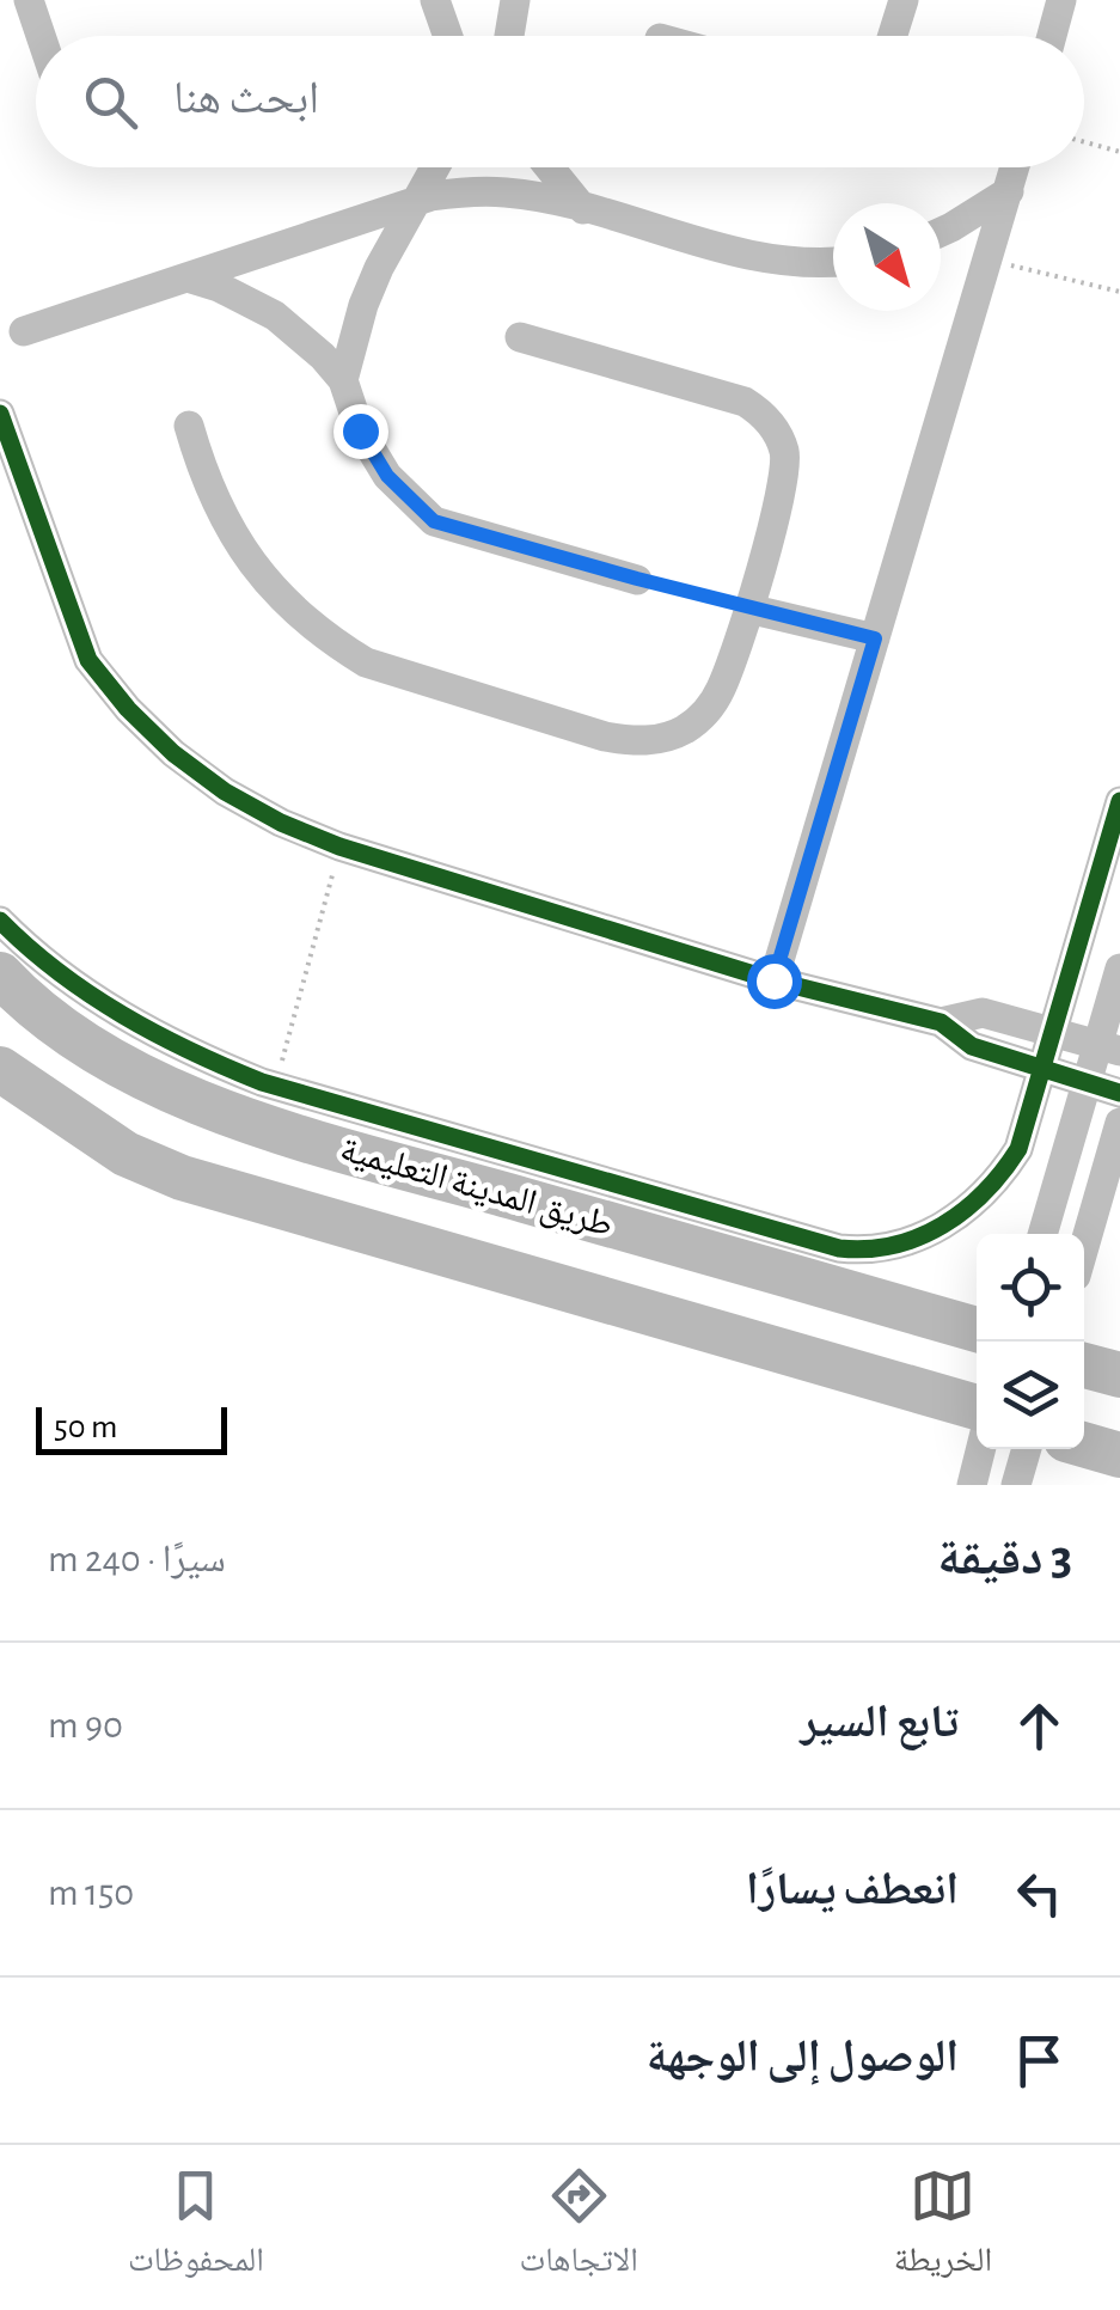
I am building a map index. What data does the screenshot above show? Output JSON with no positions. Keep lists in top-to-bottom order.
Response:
{
  "streets": {
    "street": ["طريق المدينة التعليمية"]
  },
  "scale_bar": "50 m",
  "north": "bottom right",
  "page": {
    "search": "ابحث هنا",
    "scale": "50 m",
    "heading": ["3 دقيقة", "سيرًا · 240 m"],
    "list": [
      ["تابع السير", "90 m"],
      ["انعطف يسارًا", "150 m"],
      "الوصول إلى الوجهة"
    ],
    "nav": ["الخريطة", "الاتجاهات", "المحفوظات"]
  }
}
